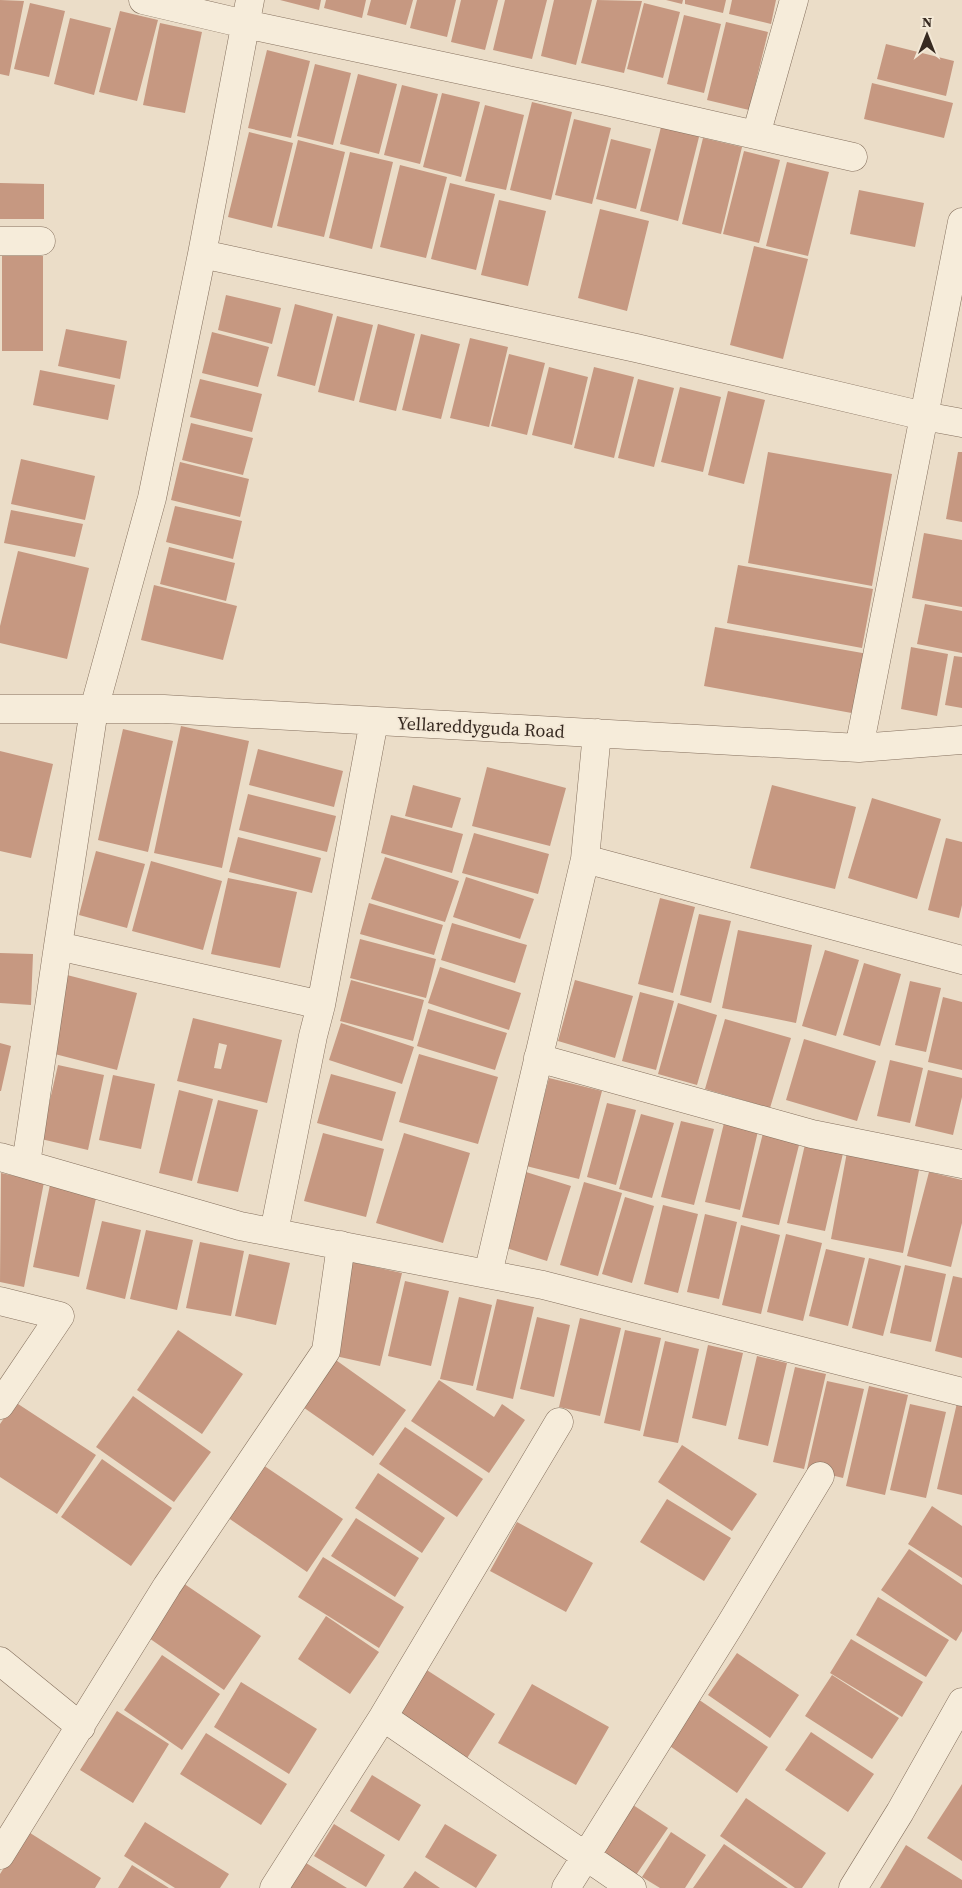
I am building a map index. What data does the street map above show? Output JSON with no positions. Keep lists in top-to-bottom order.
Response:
{
  "streets": {
    "street": ["Yellareddyguda Road"]
  },
  "north": "top"
}
